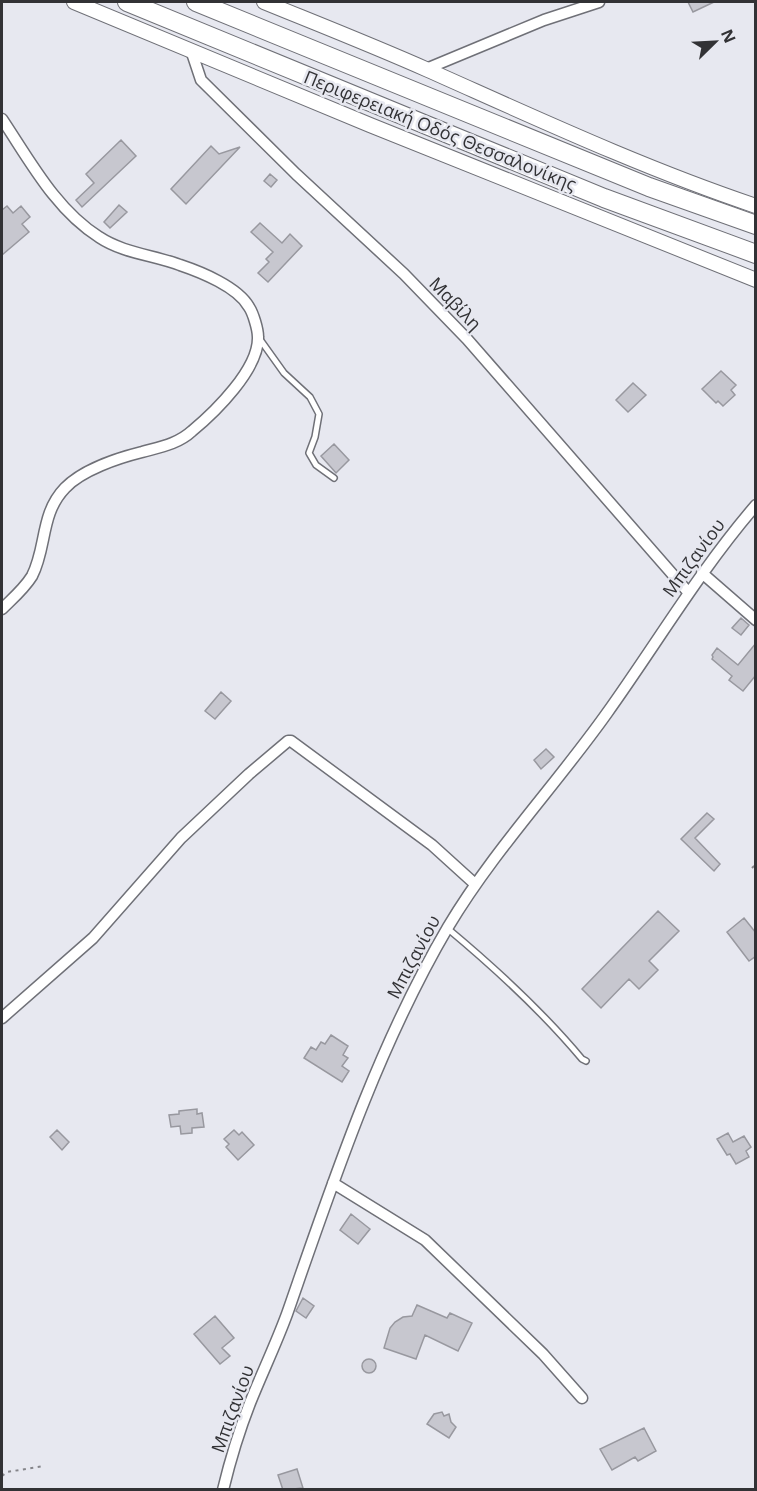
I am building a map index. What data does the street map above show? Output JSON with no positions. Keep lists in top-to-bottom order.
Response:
{
  "streets": {
    "highway": ["Περιφερειακή Οδός Θεσσαλονίκης"],
    "street": ["Μαβίλη", "Μπιζανίου"]
  },
  "crossings": [
    ["Μαβίλη", "Μπιζανίου"]
  ],
  "north": "top right"
}
